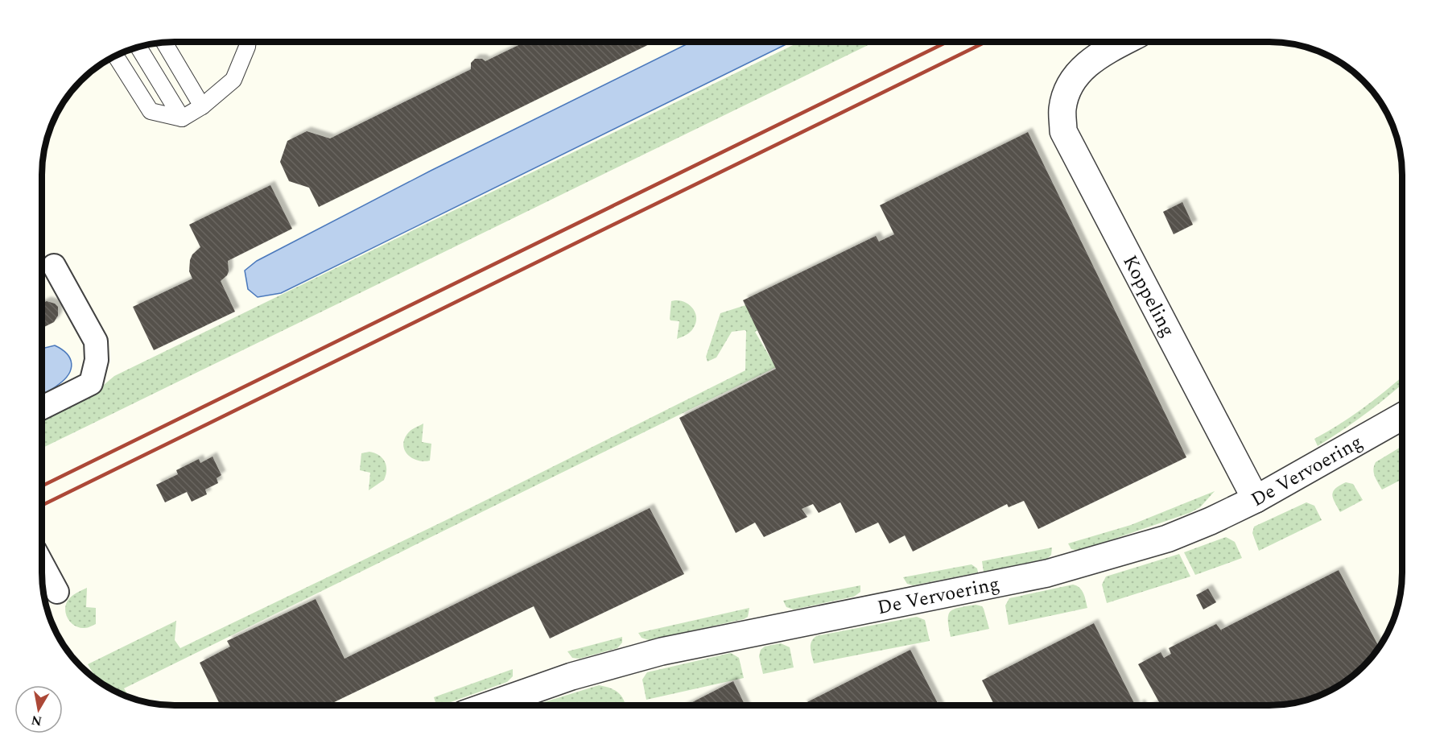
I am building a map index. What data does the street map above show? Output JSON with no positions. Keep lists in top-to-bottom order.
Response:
{
  "streets": {
    "street": ["Koppeling", "De Vervoering"]
  },
  "crossings": [
    ["Koppeling", "De Vervoering"]
  ],
  "north": "bottom"
}
